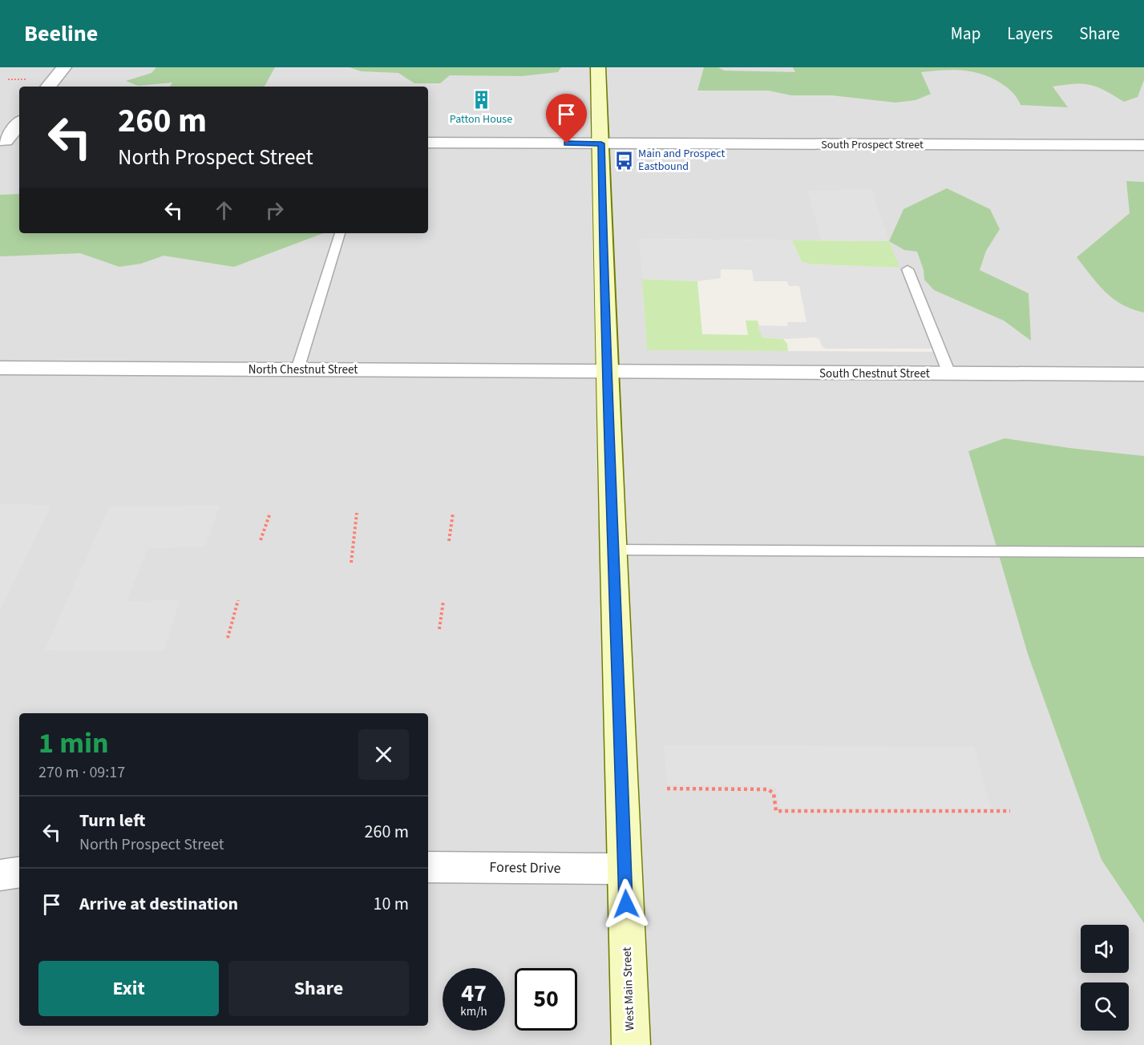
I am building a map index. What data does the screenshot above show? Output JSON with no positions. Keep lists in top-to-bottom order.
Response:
{
  "streets": {
    "main road": ["West Main Street"],
    "street": [
      "South Prospect Street",
      "North Chestnut Street",
      "South Chestnut Street",
      "Forest Drive"
    ]
  },
  "crossings": [
    ["South Prospect Street", "West Main Street"],
    ["North Chestnut Street", "South Chestnut Street"],
    ["North Chestnut Street", "West Main Street"],
    ["South Chestnut Street", "West Main Street"],
    ["Forest Drive", "West Main Street"]
  ],
  "places": {
    "building": ["Patton House"],
    "bus stop": ["Main and Prospect Eastbound"]
  },
  "page": {
    "header": "Beeline",
    "nav": ["Map", "Layers", "Share"],
    "turn": ["260 m", "North Prospect Street"],
    "heading": ["1 min", "270 m · 09:17"],
    "list": [
      {
        "name": "Turn left",
        "note": "North Prospect Street",
        "value": "260 m"
      },
      {
        "name": "Arrive at destination",
        "value": "10 m"
      }
    ],
    "buttons": ["Exit", "Share"],
    "speed": "47 km/h",
    "limit": "50"
  }
}
